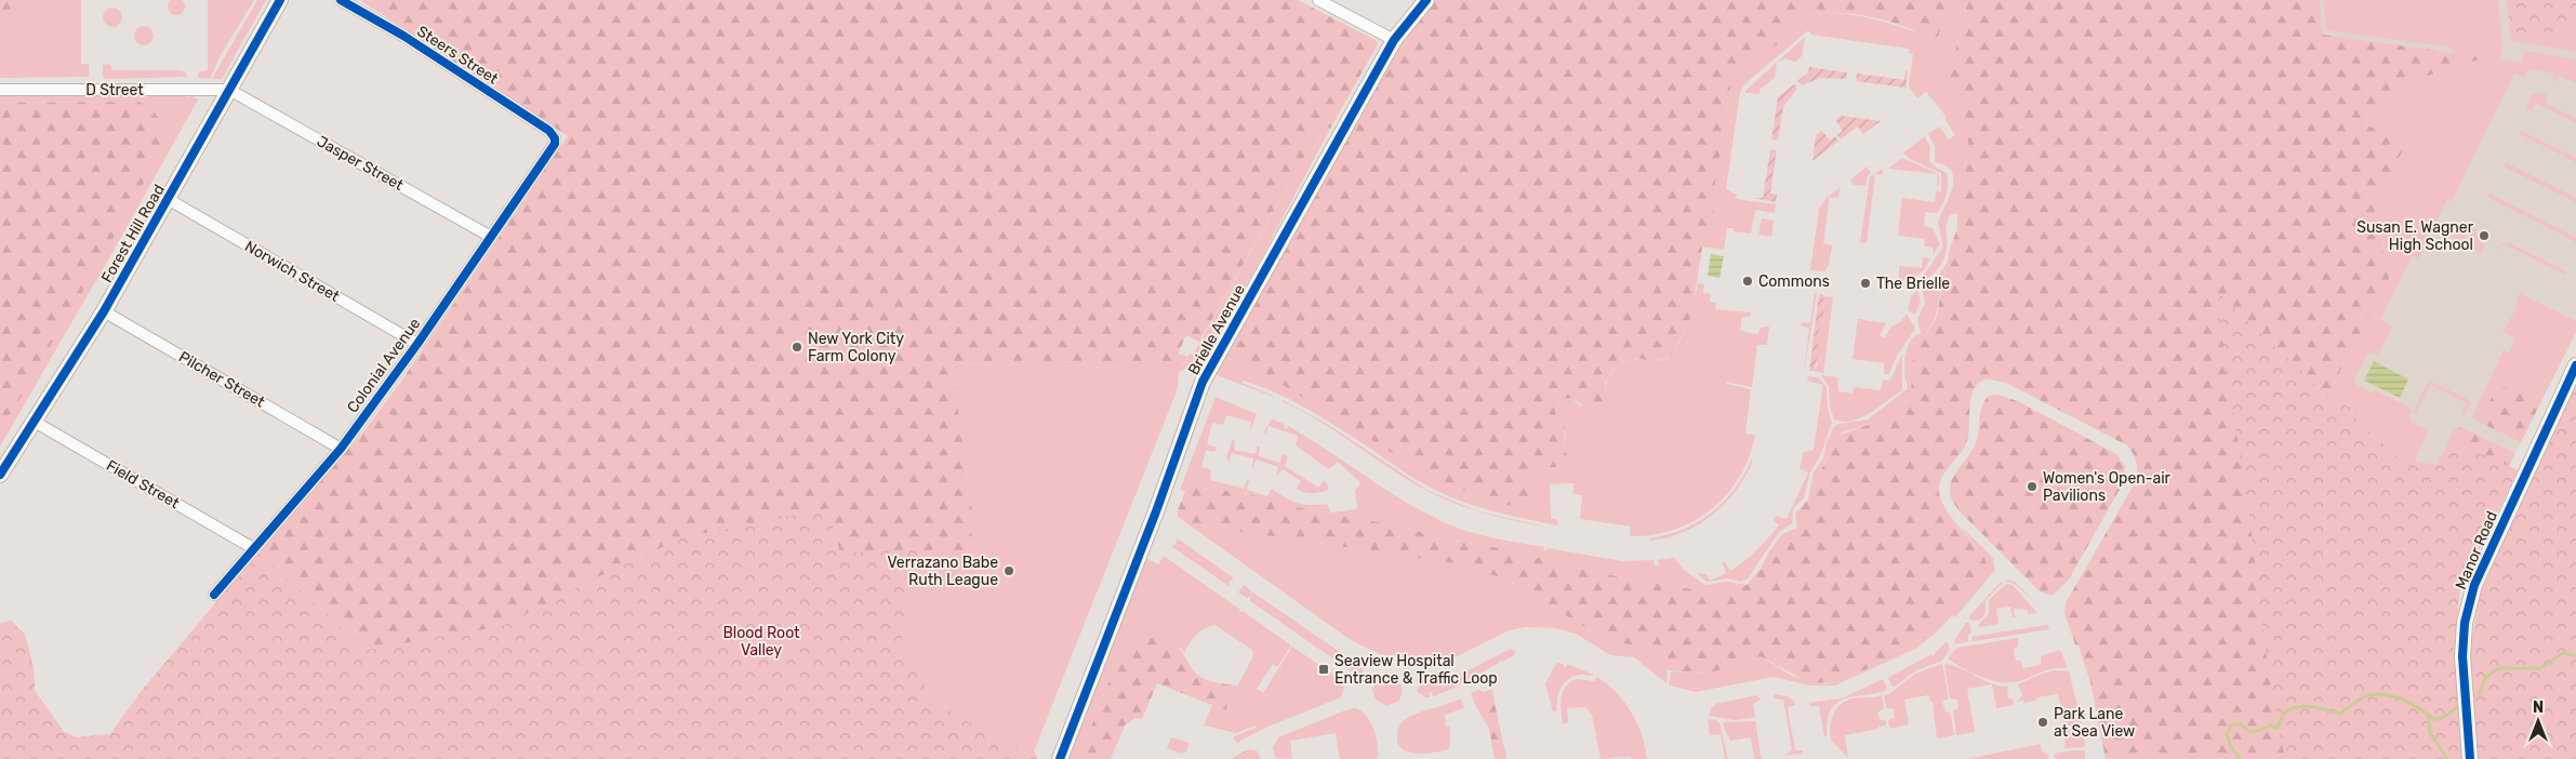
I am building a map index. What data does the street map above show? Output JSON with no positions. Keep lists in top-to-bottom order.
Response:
{
  "streets": {
    "street": [
      "Steers Street",
      "D Street",
      "Jasper Street",
      "Forest Hill Road",
      "Norwich Street",
      "Brielle Avenue",
      "Colonial Avenue",
      "Pilcher Street",
      "Field Street",
      "Manor Road"
    ]
  },
  "crossings": [
    ["Steers Street", "Colonial Avenue"],
    ["D Street", "Jasper Street"],
    ["D Street", "Forest Hill Road"],
    ["Jasper Street", "Forest Hill Road"],
    ["Jasper Street", "Colonial Avenue"],
    ["Forest Hill Road", "Norwich Street"],
    ["Forest Hill Road", "Pilcher Street"],
    ["Forest Hill Road", "Field Street"],
    ["Norwich Street", "Colonial Avenue"],
    ["Colonial Avenue", "Pilcher Street"],
    ["Colonial Avenue", "Field Street"]
  ],
  "parks": ["Blood Root Valley"],
  "places": {
    "other": [
      "Susan E. Wagner High School",
      "Commons",
      "The Brielle",
      "New York City Farm Colony",
      "Women's Open-air Pavilions",
      "Verrazano Babe Ruth League",
      "Park Lane at Sea View"
    ],
    "transit": ["Seaview Hospital Entrance & Traffic Loop"]
  },
  "north": "top"
}
